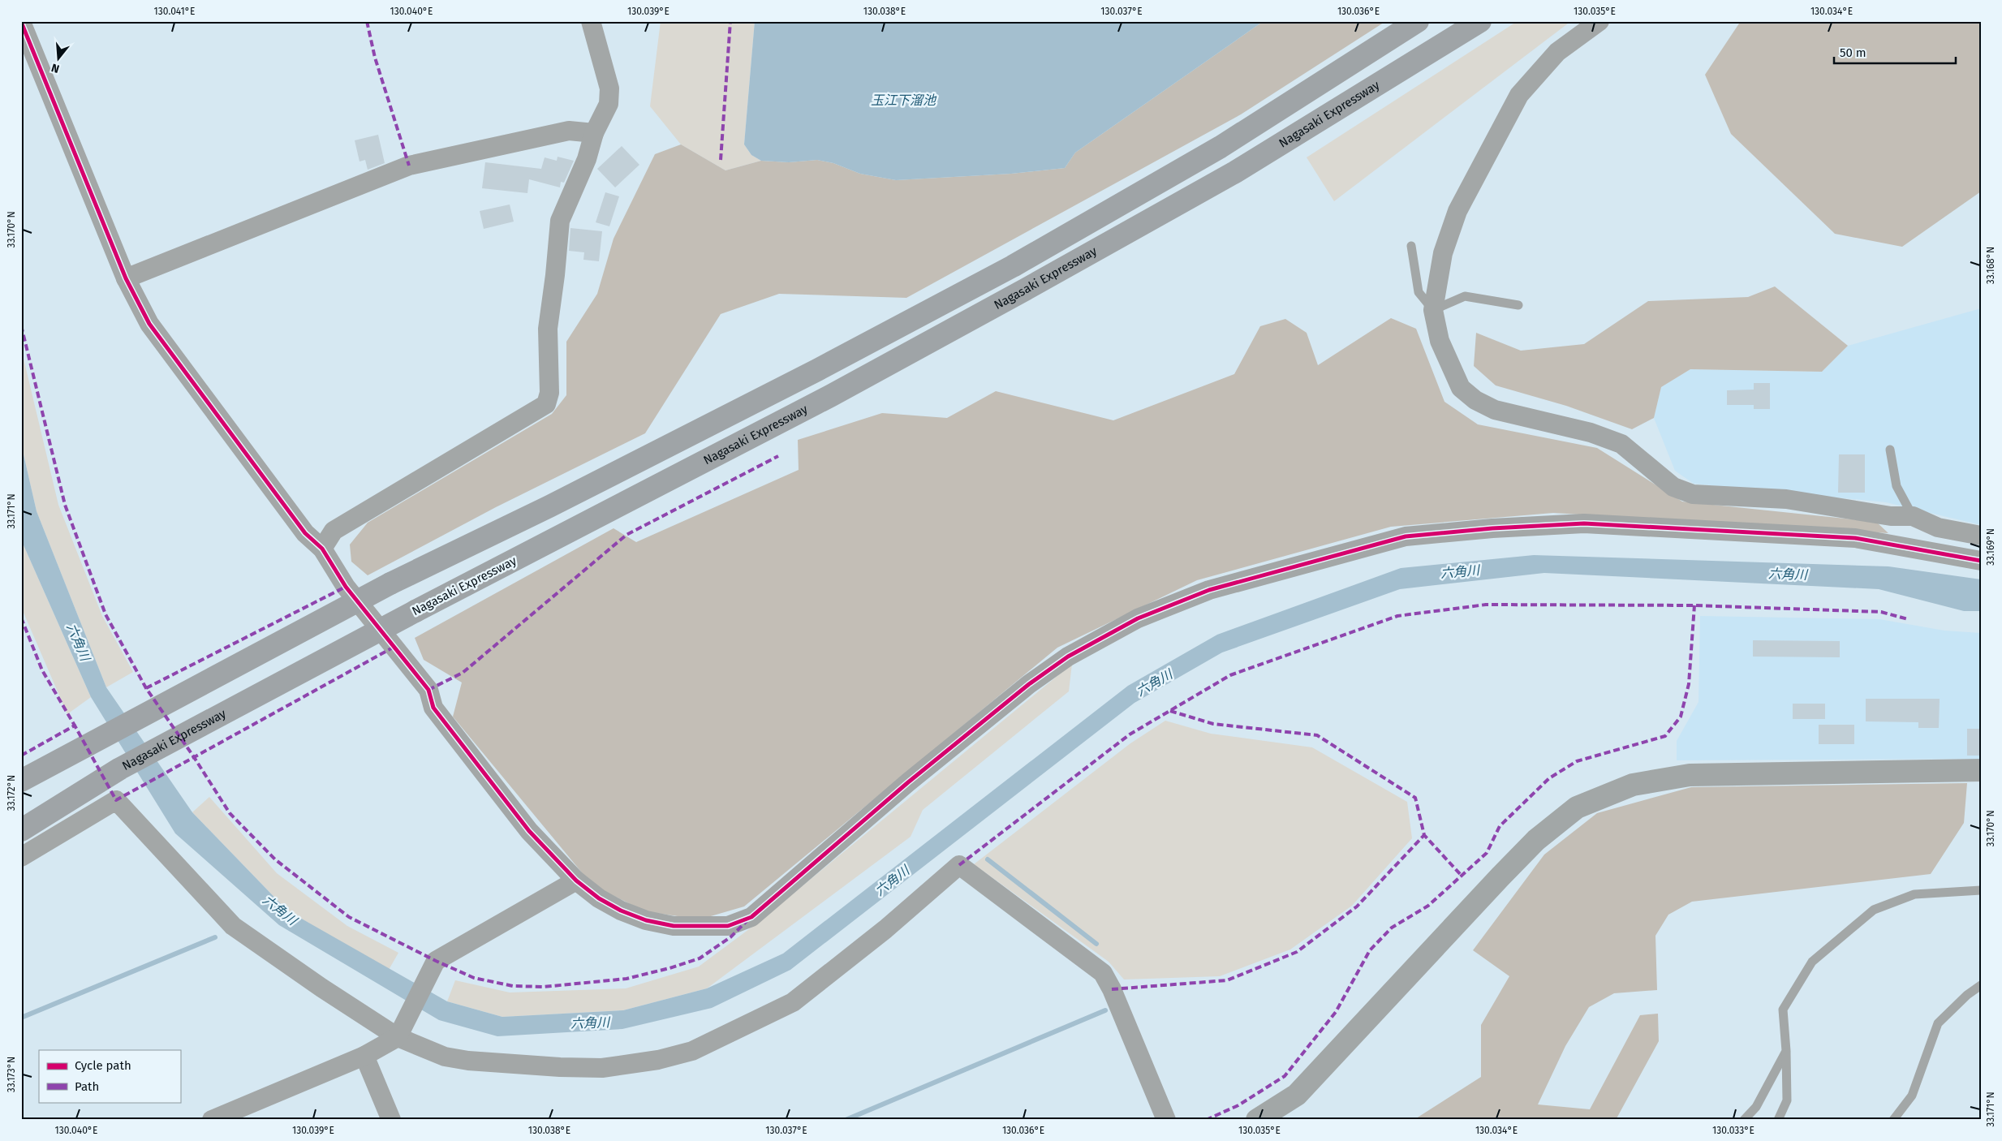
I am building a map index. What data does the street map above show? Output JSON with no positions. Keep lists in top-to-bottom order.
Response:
{
  "streets": {
    "highway": ["Nagasaki Expressway"]
  },
  "water": ["玉江下溜池", "六角川"],
  "legend": ["Cycle path", "Path"],
  "scale_bar": "50 m",
  "north": "bottom",
  "coordinates": [
    "130.041°E",
    "130.040°E",
    "130.039°E",
    "130.038°E",
    "130.037°E",
    "130.036°E",
    "130.035°E",
    "130.034°E",
    "33.170°N",
    "33.168°N",
    "33.171°N",
    "33.169°N",
    "33.172°N",
    "33.173°N",
    "130.033°E"
  ]
}
